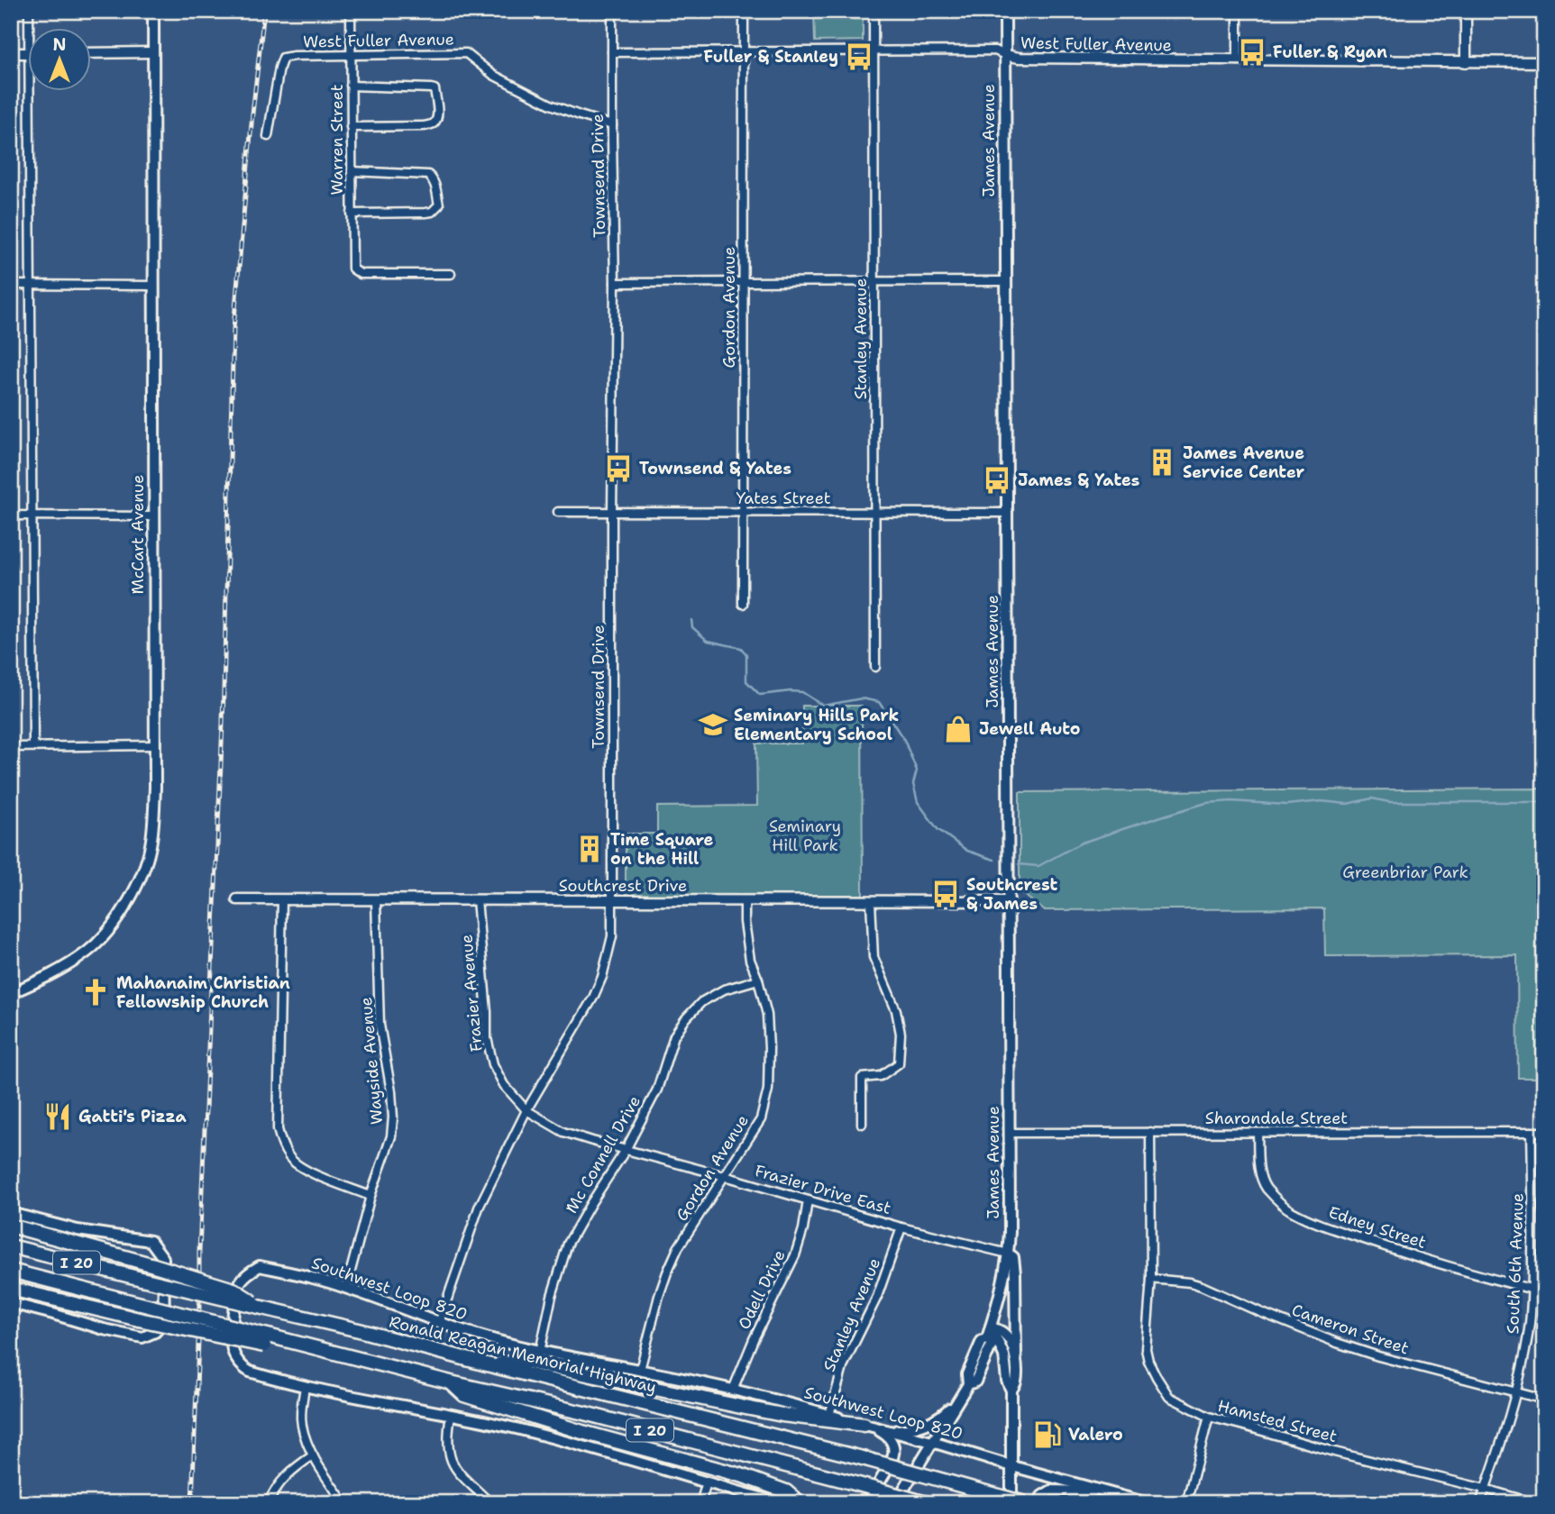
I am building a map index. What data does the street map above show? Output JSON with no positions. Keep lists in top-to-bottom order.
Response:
{
  "streets": {
    "highway": ["I 20", "Ronald Reagan Memorial Highway"],
    "main road": ["James Avenue", "McCart Avenue", "Southwest Loop 820"],
    "street": [
      "West Fuller Avenue",
      "Warren Street",
      "Townsend Drive",
      "Gordon Avenue",
      "Stanley Avenue",
      "Yates Street",
      "Southcrest Drive",
      "Frazier Avenue",
      "Wayside Avenue",
      "Sharondale Street",
      "Mc Connell Drive",
      "Frazier Drive East",
      "Edney Street",
      "South 6th Avenue",
      "Odell Drive",
      "Cameron Street",
      "Hamsted Street"
    ]
  },
  "crossings": [
    ["West Fuller Avenue", "Warren Street"],
    ["West Fuller Avenue", "James Avenue"],
    ["West Fuller Avenue", "Townsend Drive"],
    ["West Fuller Avenue", "Gordon Avenue"],
    ["West Fuller Avenue", "Stanley Avenue"],
    ["James Avenue", "Yates Street"],
    ["James Avenue", "Southcrest Drive"],
    ["James Avenue", "Sharondale Street"],
    ["James Avenue", "Frazier Drive East"],
    ["Townsend Drive", "Yates Street"],
    ["Townsend Drive", "Southcrest Drive"],
    ["Townsend Drive", "Frazier Avenue"],
    ["Townsend Drive", "Frazier Drive East"],
    ["Townsend Drive", "Southwest Loop 820"],
    ["Gordon Avenue", "Yates Street"],
    ["Gordon Avenue", "Southcrest Drive"],
    ["Gordon Avenue", "Mc Connell Drive"],
    ["Gordon Avenue", "Frazier Drive East"],
    ["Gordon Avenue", "Southwest Loop 820"],
    ["Stanley Avenue", "Yates Street"],
    ["Stanley Avenue", "Frazier Drive East"],
    ["Stanley Avenue", "Southwest Loop 820"],
    ["Southcrest Drive", "Frazier Avenue"],
    ["Southcrest Drive", "Wayside Avenue"],
    ["Frazier Avenue", "Frazier Drive East"],
    ["Wayside Avenue", "Southwest Loop 820"],
    ["Sharondale Street", "Edney Street"],
    ["Sharondale Street", "South 6th Avenue"],
    ["Sharondale Street", "Hamsted Street"],
    ["Mc Connell Drive", "Frazier Drive East"],
    ["Mc Connell Drive", "Southwest Loop 820"],
    ["Frazier Drive East", "Odell Drive"],
    ["Edney Street", "South 6th Avenue"],
    ["South 6th Avenue", "Cameron Street"],
    ["South 6th Avenue", "Hamsted Street"],
    ["Southwest Loop 820", "Odell Drive"],
    ["Cameron Street", "Hamsted Street"]
  ],
  "parks": ["Seminary Hill Park", "Greenbriar Park"],
  "places": {
    "bus stop": [
      "Fuller & Ryan",
      "Fuller & Stanley",
      "Townsend & Yates",
      "James & Yates",
      "Southcrest & James"
    ],
    "building": ["James Avenue Service Center", "Time Square on the Hill"],
    "school or university": ["Seminary Hills Park Elementary School"],
    "shop": ["Jewell Auto"],
    "church": ["Mahanaim Christian Fellowship Church"],
    "restaurant": ["Gatti's Pizza"],
    "fuel station": ["Valero"]
  },
  "north": "top"
}
